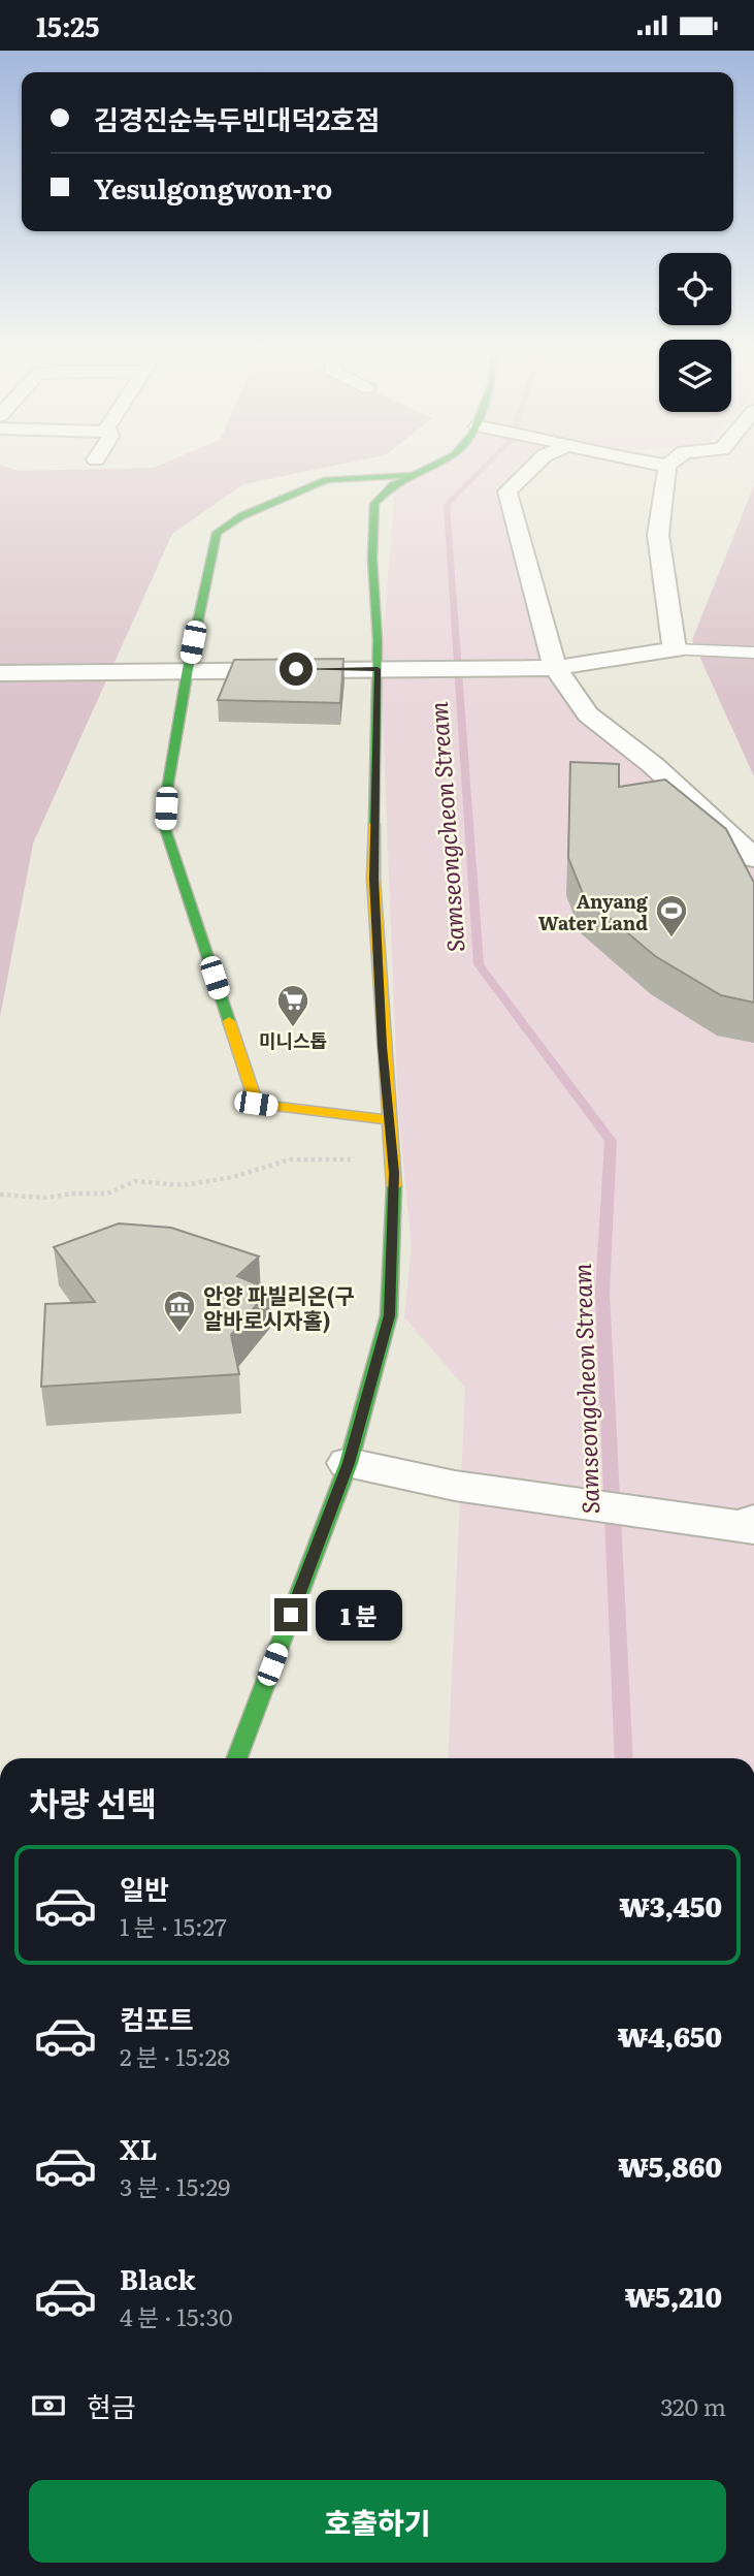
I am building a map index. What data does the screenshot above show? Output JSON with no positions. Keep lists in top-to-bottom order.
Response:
{
  "water": ["Samseongcheon Stream"],
  "places": {
    "sports": ["Anyang Water Land"],
    "supermarket": ["미니스톱"],
    "museum": ["안양 파빌리온(구 알바로시자홀)"]
  },
  "page": {
    "status": "15:25",
    "banner": ["김경진순녹두빈대덕2호점", "Yesulgongwon-ro"],
    "bubble": "1 분",
    "heading": "차량 선택",
    "list": [
      {
        "name": "일반",
        "note": "1 분 · 15:27",
        "value": "₩3,450"
      },
      {
        "name": "컴포트",
        "note": "2 분 · 15:28",
        "value": "₩4,650"
      },
      {
        "name": "XL",
        "note": "3 분 · 15:29",
        "value": "₩5,860"
      },
      {
        "name": "Black",
        "note": "4 분 · 15:30",
        "value": "₩5,210"
      }
    ],
    "pay": ["현금", "320 m"],
    "buttons": "호출하기"
  }
}
